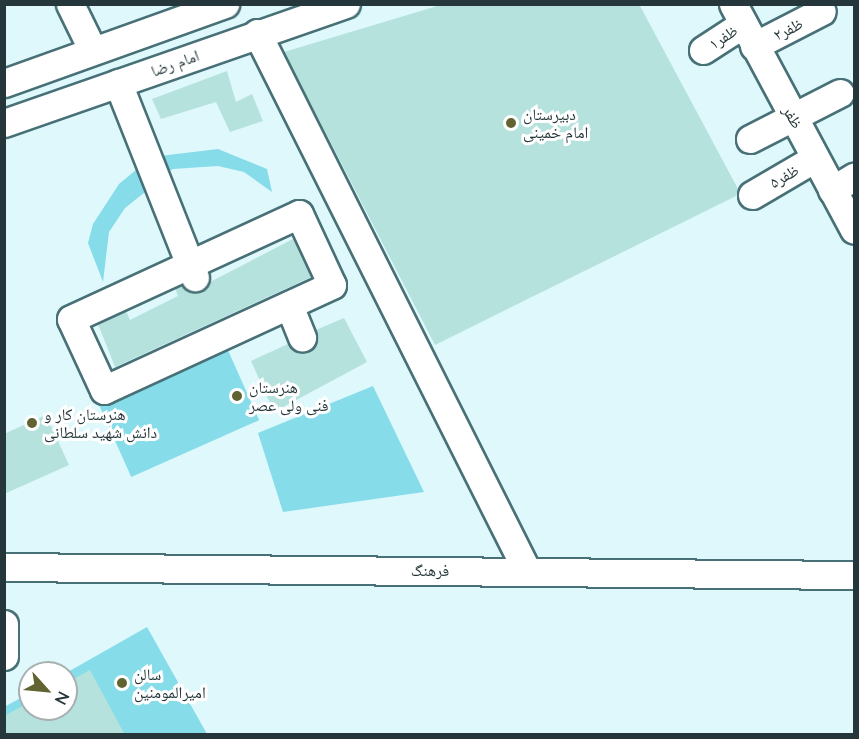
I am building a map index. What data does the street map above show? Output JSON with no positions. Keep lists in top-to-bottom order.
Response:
{
  "streets": {
    "street": [
      "ظفر۲",
      "ظفر۱",
      "امام رضا",
      "ظفر",
      "ظفر۵",
      "فرهنگ"
    ]
  },
  "crossings": [
    ["ظفر۲", "ظفر۱"],
    ["ظفر۲", "ظفر"],
    ["ظفر۱", "ظفر"],
    ["ظفر", "ظفر۵"]
  ],
  "places": [
    "دبیرستان امام خمینی",
    "هنرستان فنی ولی عصر",
    "هنرستان کار و دانش شهید سلطانی",
    "سالن امیرالمومنین"
  ],
  "north": "bottom right"
}
